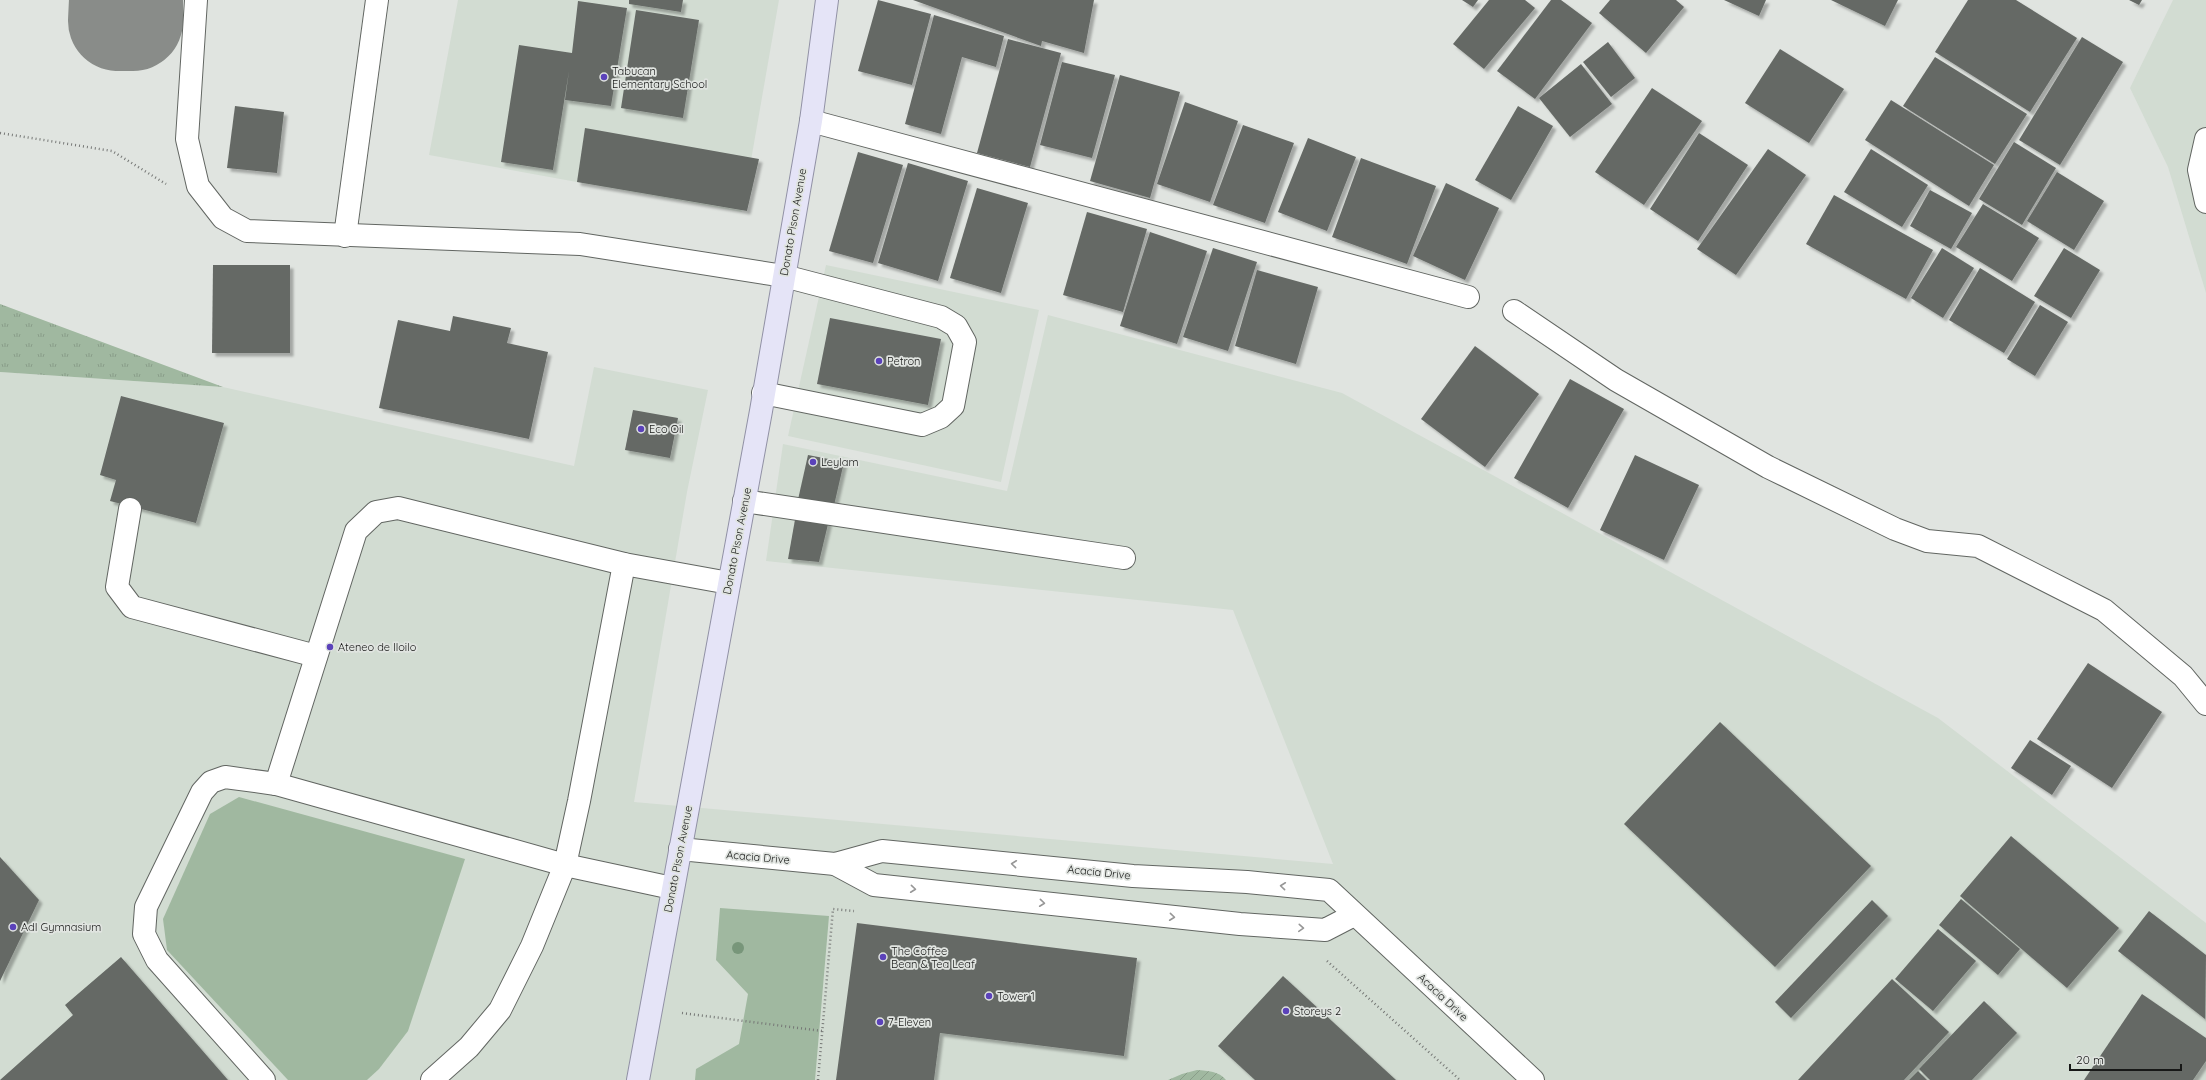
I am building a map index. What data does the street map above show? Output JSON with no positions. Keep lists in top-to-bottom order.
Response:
{
  "streets": {
    "main road": ["Donato Pison Avenue"],
    "street": ["Acacia Drive"]
  },
  "crossings": [
    ["Donato Pison Avenue", "Acacia Drive"]
  ],
  "places": [
    "Tabucan Elementary School",
    "Petron",
    "Eco Oil",
    "Leylam",
    "Ateneo de Iloilo",
    "AdI Gymnasium",
    "The Coffee Bean & Tea Leaf",
    "Tower 1",
    "Storeys 2",
    "7-Eleven"
  ],
  "scale_bar": "20 m"
}
